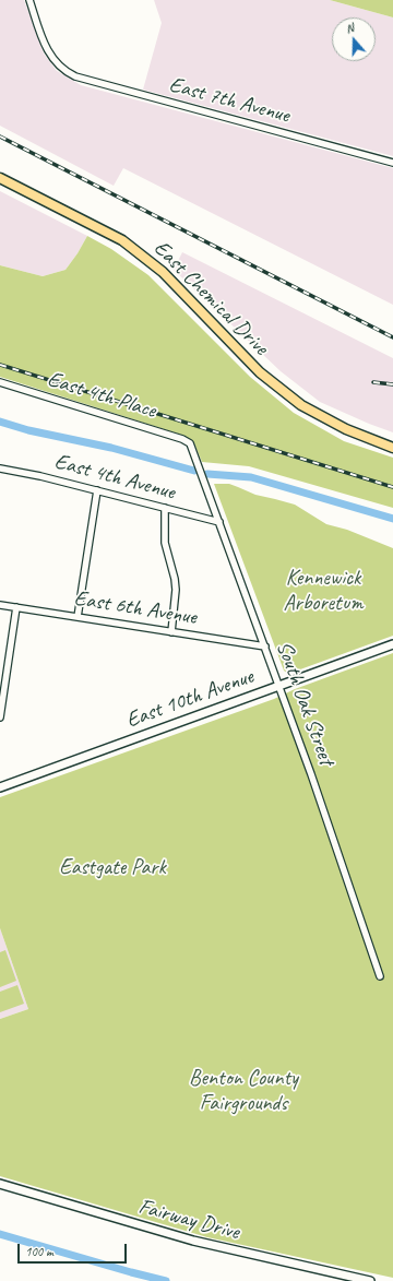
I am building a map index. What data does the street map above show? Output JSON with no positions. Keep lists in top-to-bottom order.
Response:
{
  "streets": {
    "main road": ["East Chemical Drive"],
    "street": [
      "East 7th Avenue",
      "East 4th Place",
      "East 4th Avenue",
      "East 6th Avenue",
      "East 10th Avenue",
      "South Oak Street",
      "Fairway Drive"
    ]
  },
  "crossings": [
    ["East 4th Place", "South Oak Street"],
    ["East 4th Avenue", "South Oak Street"],
    ["East 6th Avenue", "South Oak Street"],
    ["East 10th Avenue", "South Oak Street"]
  ],
  "parks": ["Kennewick Arboretum", "Eastgate Park", "Benton County Fairgrounds"],
  "scale_bar": "100 m",
  "north": "top"
}
